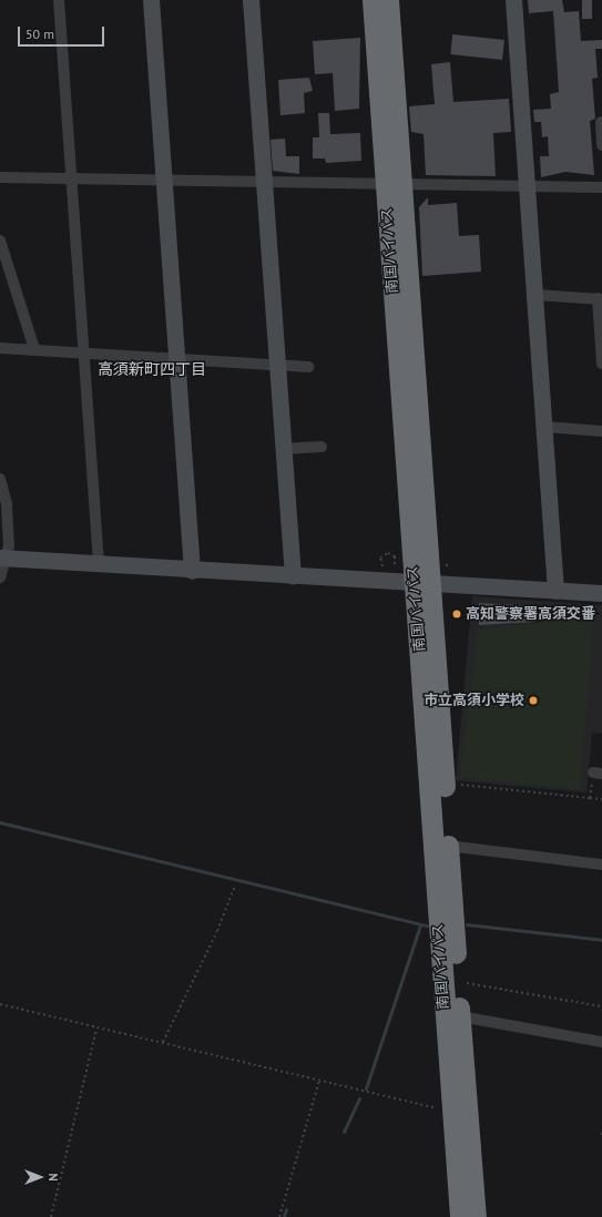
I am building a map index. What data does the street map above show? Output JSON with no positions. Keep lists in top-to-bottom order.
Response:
{
  "streets": {
    "highway": ["南国バイパス"]
  },
  "districts": ["高須新町四丁目"],
  "places": ["高知警察署高須交番", "市立高須小学校"],
  "scale_bar": "50 m",
  "north": "right"
}
